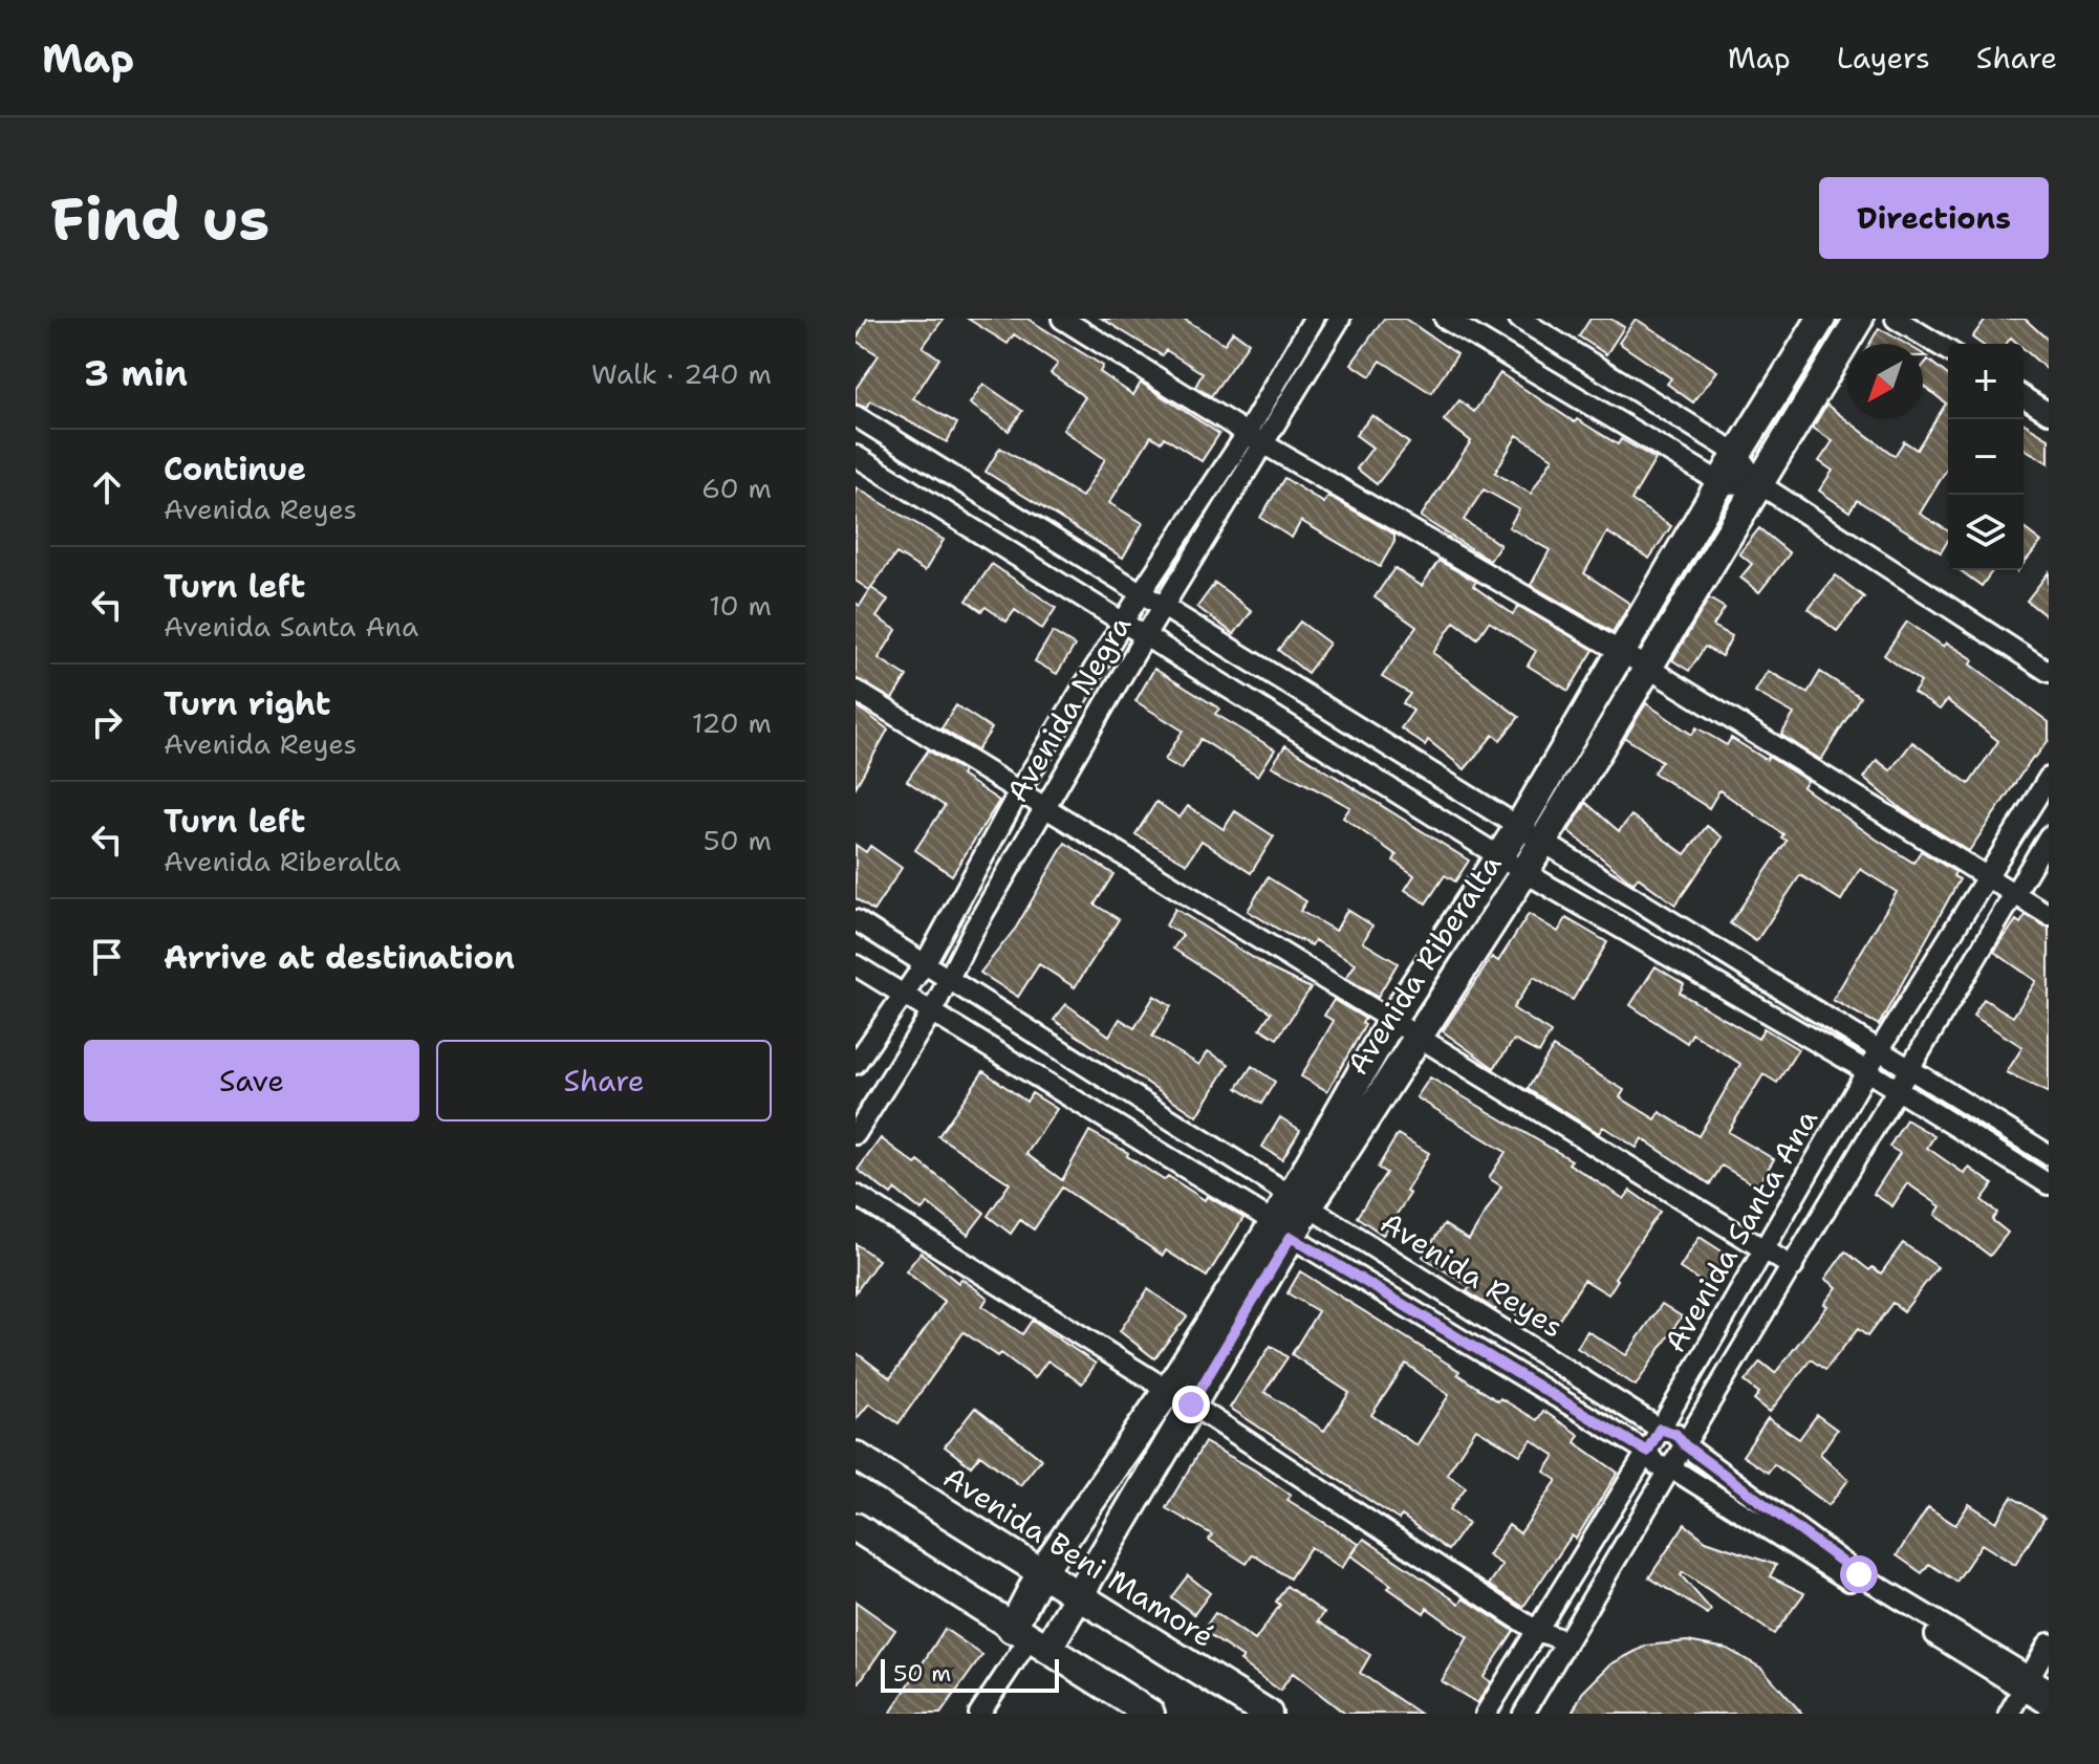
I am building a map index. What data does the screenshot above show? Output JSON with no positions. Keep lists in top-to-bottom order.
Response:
{
  "streets": {
    "street": [
      "Avenida Negra",
      "Avenida Riberalta",
      "Avenida Santa Ana",
      "Avenida Reyes",
      "Avenida Beni Mamoré"
    ]
  },
  "crossings": [
    ["Avenida Negra", "Avenida Reyes"],
    ["Avenida Riberalta", "Avenida Reyes"],
    ["Avenida Riberalta", "Avenida Beni Mamoré"],
    ["Avenida Santa Ana", "Avenida Reyes"]
  ],
  "scale_bar": "50 m",
  "north": "bottom left",
  "page": {
    "header": "Map",
    "nav": ["Map", "Layers", "Share"],
    "buttons": [
      "Directions",
      ["Save", "Share"]
    ],
    "title": "Find us",
    "heading": ["3 min", "Walk · 240 m"],
    "map_buttons": ["+", "−"],
    "list": [
      ["Continue", "Avenida Reyes", "60 m"],
      ["Turn left", "Avenida Santa Ana", "10 m"],
      ["Turn right", "Avenida Reyes", "120 m"],
      ["Turn left", "Avenida Riberalta", "50 m"],
      "Arrive at destination"
    ],
    "scale": "50 m"
  }
}
